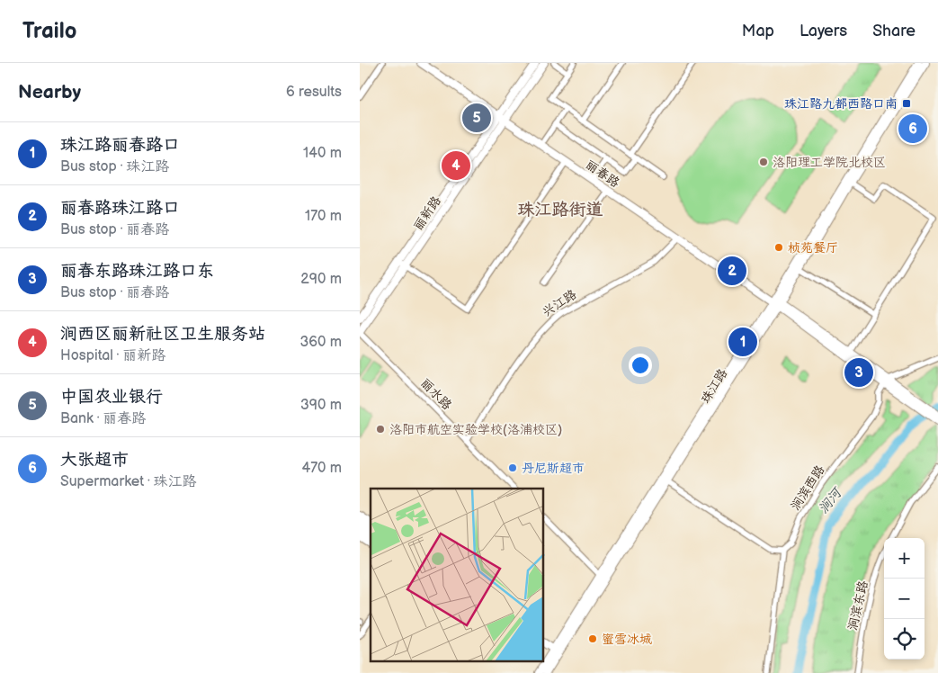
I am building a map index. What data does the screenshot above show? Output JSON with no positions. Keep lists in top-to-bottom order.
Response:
{
  "streets": {
    "main road": ["丽春路", "丽新路", "珠江路"],
    "street": [
      "兴江路",
      "丽水路",
      "涧滨西路",
      "涧滨东路"
    ]
  },
  "crossings": [
    ["丽春路", "丽新路"],
    ["丽春路", "兴江路"],
    ["丽春路", "珠江路"],
    ["丽春路", "涧滨西路"],
    ["丽新路", "丽水路"],
    ["兴江路", "丽水路"]
  ],
  "districts": ["珠江路街道"],
  "water": ["涧河"],
  "places": {
    "transit": ["珠江路九都西路口南"],
    "other": [
      "洛阳理工学院北校区",
      "桢苑餐厅",
      "洛阳市航空实验学校(洛浦校区)",
      "丹尼斯超市",
      "蜜雪冰城"
    ]
  },
  "page": {
    "header": "Trailo",
    "nav": ["Map", "Layers", "Share"],
    "heading": ["Nearby", "6 results"],
    "pins": [
      "5",
      "6",
      "4",
      "2",
      "1",
      "3"
    ],
    "list": [
      {
        "mark": "1",
        "name": "珠江路丽春路口",
        "note": "Bus stop · 珠江路",
        "value": "140 m"
      },
      {
        "mark": "2",
        "name": "丽春路珠江路口",
        "note": "Bus stop · 丽春路",
        "value": "170 m"
      },
      {
        "mark": "3",
        "name": "丽春东路珠江路口东",
        "note": "Bus stop · 丽春路",
        "value": "290 m"
      },
      {
        "mark": "4",
        "name": "涧西区丽新社区卫生服务站",
        "note": "Hospital · 丽新路",
        "value": "360 m"
      },
      {
        "mark": "5",
        "name": "中国农业银行",
        "note": "Bank · 丽春路",
        "value": "390 m"
      },
      {
        "mark": "6",
        "name": "大张超市",
        "note": "Supermarket · 珠江路",
        "value": "470 m"
      }
    ],
    "map_buttons": ["+", "−"]
  }
}
